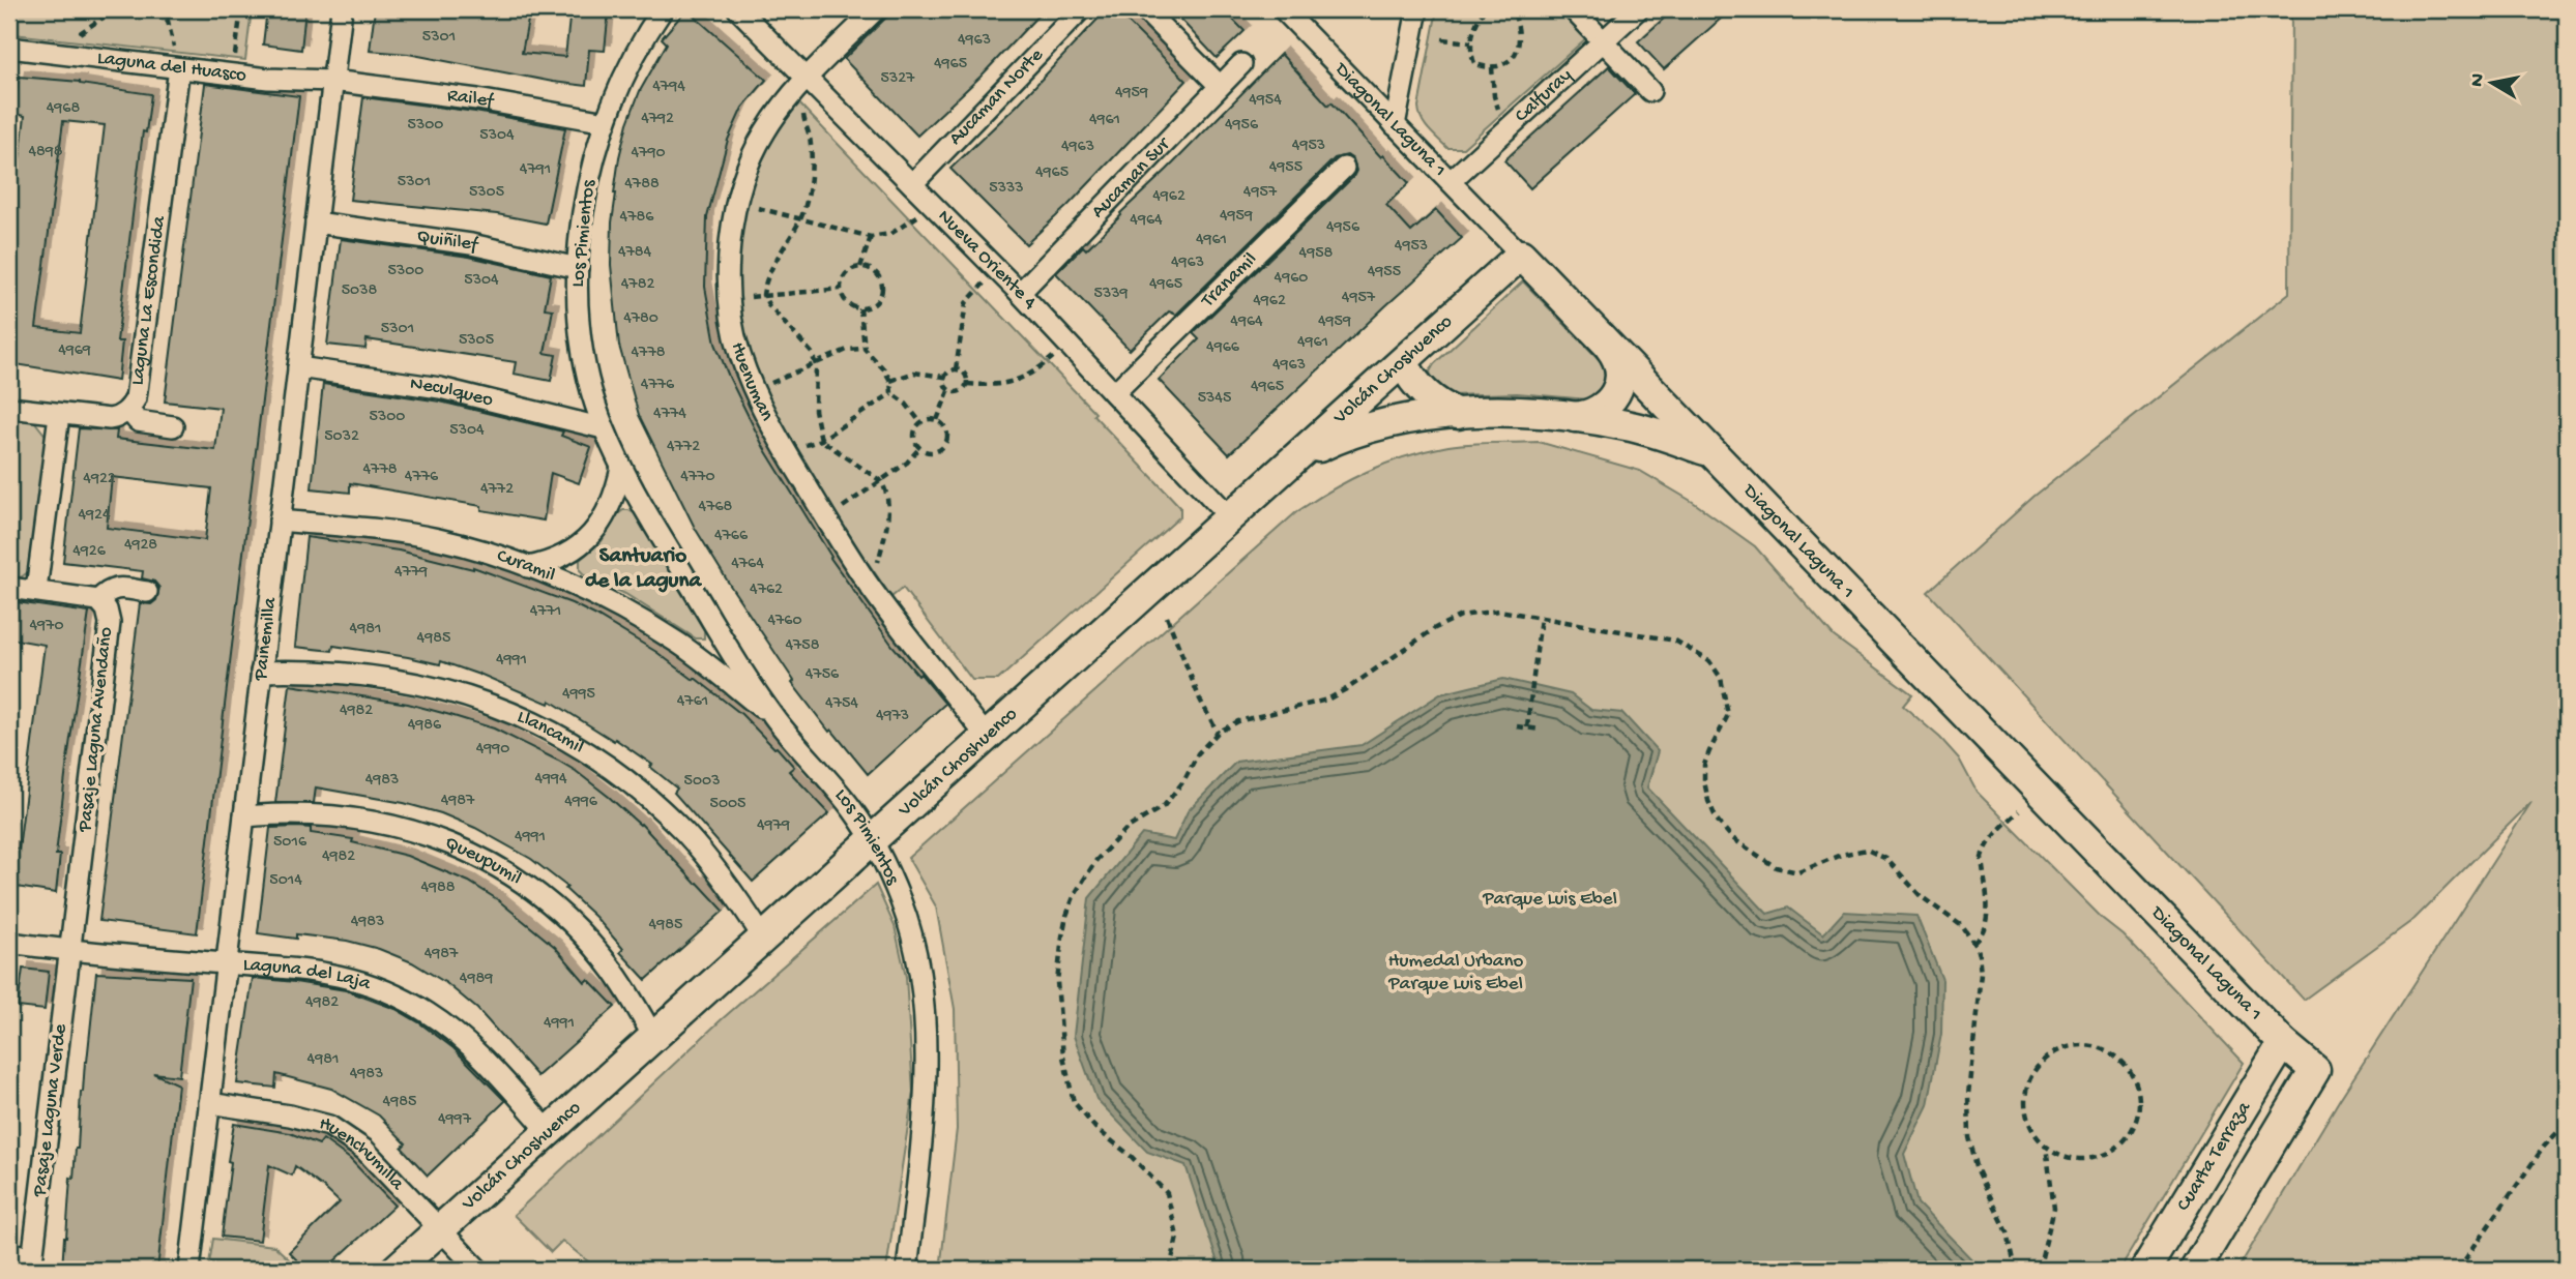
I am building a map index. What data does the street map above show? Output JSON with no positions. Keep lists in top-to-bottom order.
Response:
{
  "streets": {
    "street": [
      "Laguna del Huasco",
      "Calfuray",
      "Aucaman Norte",
      "Railef",
      "Diagonal Laguna 1",
      "Aucaman Sur",
      "Los Pimientos",
      "Quiñilef",
      "Nueva Oriente 4",
      "Tranamil",
      "Laguna La Escondida",
      "Volcán Choshuenco",
      "Huenuman",
      "Neculqueo",
      "Curamil",
      "Painemilla",
      "Pasaje Laguna Avendaño",
      "Llancamil",
      "Queupumil",
      "Laguna del Laja",
      "Pasaje Laguna Verde",
      "Cuarta Terraza",
      "Huenchumilla"
    ]
  },
  "crossings": [
    ["Laguna del Huasco", "Railef"],
    ["Laguna del Huasco", "Laguna La Escondida"],
    ["Laguna del Huasco", "Painemilla"],
    ["Calfuray", "Diagonal Laguna 1"],
    ["Aucaman Norte", "Nueva Oriente 4"],
    ["Railef", "Los Pimientos"],
    ["Railef", "Painemilla"],
    ["Diagonal Laguna 1", "Volcán Choshuenco"],
    ["Diagonal Laguna 1", "Cuarta Terraza"],
    ["Aucaman Sur", "Nueva Oriente 4"],
    ["Los Pimientos", "Quiñilef"],
    ["Los Pimientos", "Volcán Choshuenco"],
    ["Los Pimientos", "Neculqueo"],
    ["Los Pimientos", "Curamil"],
    ["Quiñilef", "Painemilla"],
    ["Nueva Oriente 4", "Tranamil"],
    ["Nueva Oriente 4", "Volcán Choshuenco"],
    ["Nueva Oriente 4", "Huenuman"],
    ["Volcán Choshuenco", "Huenuman"],
    ["Volcán Choshuenco", "Llancamil"],
    ["Volcán Choshuenco", "Queupumil"],
    ["Volcán Choshuenco", "Laguna del Laja"],
    ["Volcán Choshuenco", "Huenchumilla"],
    ["Neculqueo", "Painemilla"],
    ["Curamil", "Painemilla"],
    ["Painemilla", "Llancamil"],
    ["Painemilla", "Queupumil"],
    ["Painemilla", "Laguna del Laja"],
    ["Painemilla", "Huenchumilla"],
    ["Pasaje Laguna Avendaño", "Laguna del Laja"],
    ["Pasaje Laguna Avendaño", "Pasaje Laguna Verde"],
    ["Laguna del Laja", "Pasaje Laguna Verde"]
  ],
  "districts": ["Santuario de la Laguna"],
  "parks": ["Parque Luis Ebel", "Humedal Urbano Parque Luis Ebel"],
  "house_numbers": [
    "5301",
    "4963",
    "4965",
    "5327",
    "4794",
    "4959",
    "4954",
    "4968",
    "4792",
    "4961",
    "5300",
    "4956",
    "5304",
    "4953",
    "4963",
    "4898",
    "4790",
    "4955",
    "4791",
    "4965",
    "5301",
    "4788",
    "5333",
    "5305",
    "4957",
    "4962",
    "4959",
    "4786",
    "4964",
    "4956",
    "4961",
    "4953",
    "4784",
    "4958",
    "4963",
    "5300",
    "4955",
    "4960",
    "5304",
    "4782",
    "4965",
    "5038",
    "5339",
    "4957",
    "4962",
    "4780",
    "4964",
    "4959",
    "5301",
    "5305",
    "4961",
    "4966",
    "4969",
    "4778",
    "4963",
    "4776",
    "4965",
    "5345",
    "4774",
    "5300",
    "5304",
    "5032",
    "4772",
    "4778",
    "4776",
    "4770",
    "4922",
    "4772",
    "4768",
    "4924",
    "4766",
    "4928",
    "4926",
    "4764",
    "4779",
    "4762",
    "4771",
    "4760",
    "4970",
    "4981",
    "4985",
    "4758",
    "4991",
    "4756",
    "4995",
    "4761",
    "4754",
    "4982",
    "4973",
    "4986",
    "4990",
    "4994",
    "4983",
    "5003",
    "4987",
    "4996",
    "5005",
    "4979",
    "4991",
    "5016",
    "4982",
    "5014",
    "4988",
    "4983",
    "4985",
    "4987",
    "4989",
    "4982",
    "4991",
    "4981",
    "4983",
    "4985",
    "4997"
  ],
  "north": "left"
}
